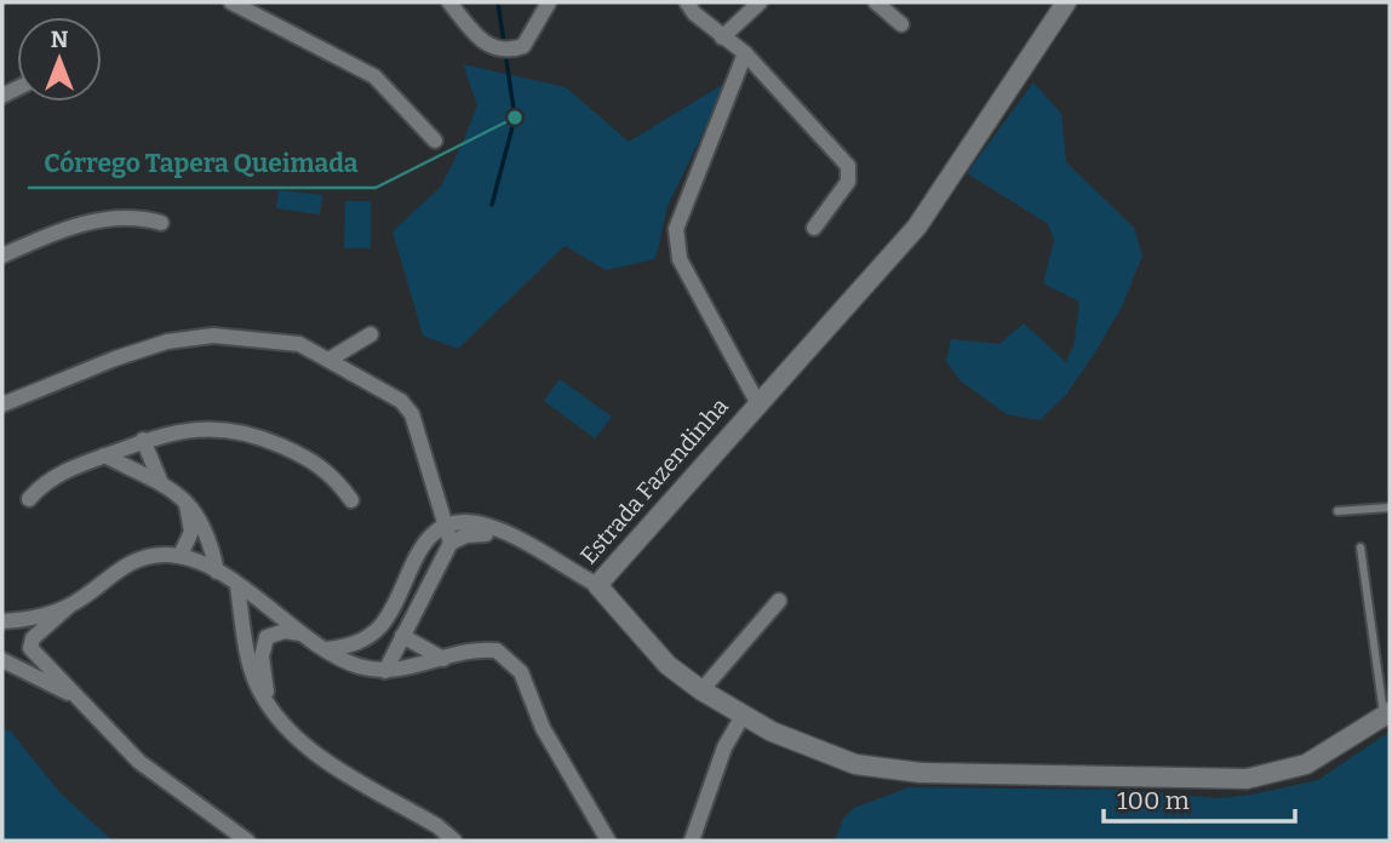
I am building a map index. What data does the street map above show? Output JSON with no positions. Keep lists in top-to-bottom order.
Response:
{
  "streets": {
    "street": ["Estrada Fazendinha"]
  },
  "places": ["Córrego Tapera Queimada"],
  "scale_bar": "100 m",
  "north": "top"
}
